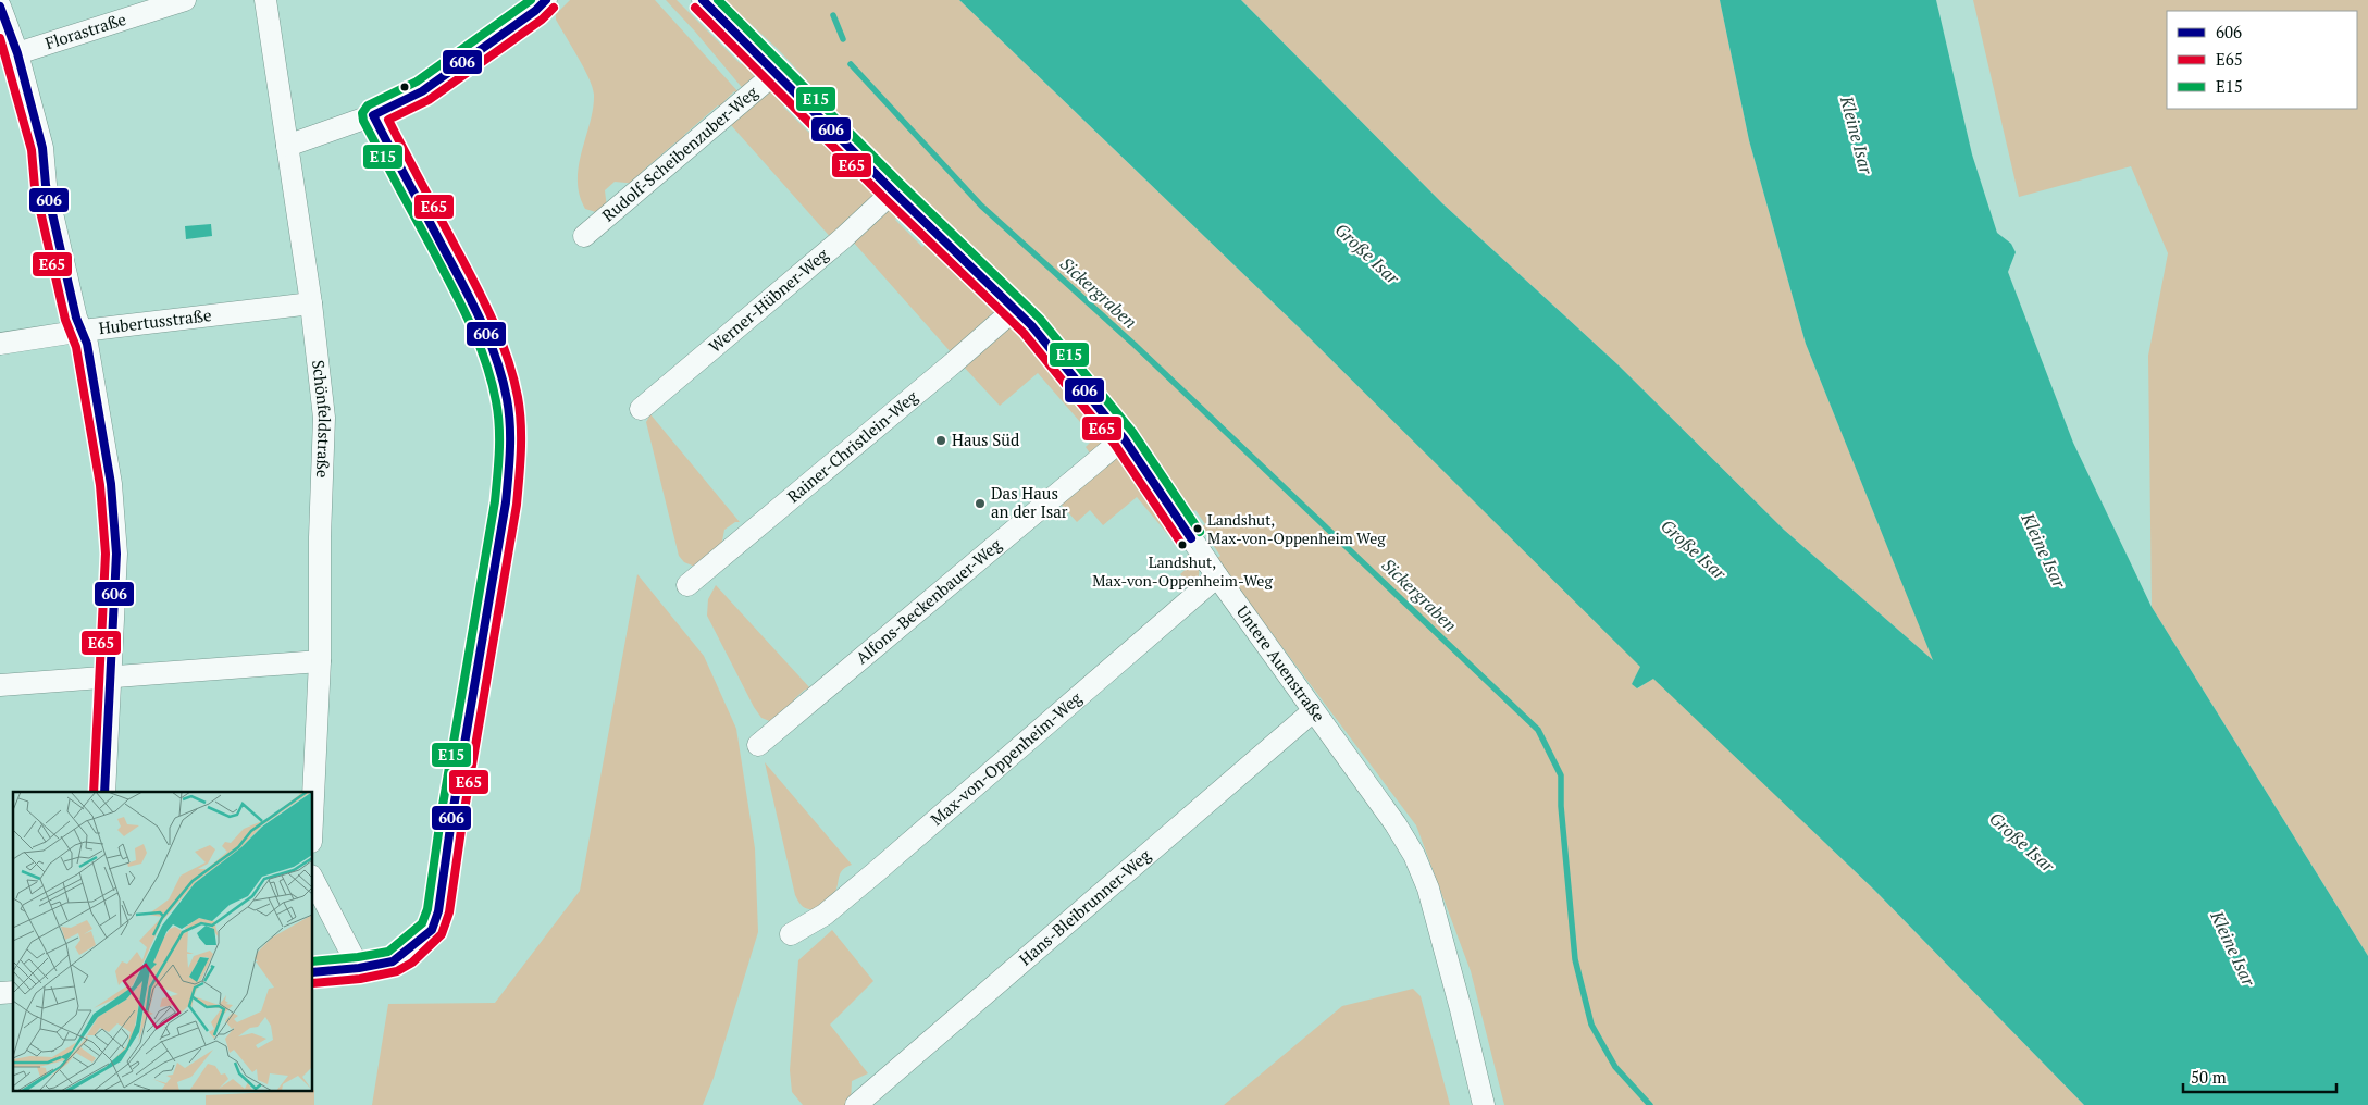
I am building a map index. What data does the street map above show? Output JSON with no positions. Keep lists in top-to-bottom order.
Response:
{
  "streets": {
    "street": [
      "Florastraße",
      "Rudolf-Scheibenzuber-Weg",
      "Werner-Hübner-Weg",
      "Hubertusstraße",
      "Schönfeldstraße",
      "Rainer-Christlein-Weg",
      "Alfons-Beckenbauer-Weg",
      "Untere Auenstraße",
      "Max-von-Oppenheim-Weg",
      "Hans-Bleibrunner-Weg"
    ]
  },
  "crossings": [
    ["Rudolf-Scheibenzuber-Weg", "Untere Auenstraße"],
    ["Werner-Hübner-Weg", "Untere Auenstraße"],
    ["Hubertusstraße", "Schönfeldstraße"],
    ["Rainer-Christlein-Weg", "Untere Auenstraße"],
    ["Alfons-Beckenbauer-Weg", "Untere Auenstraße"],
    ["Untere Auenstraße", "Max-von-Oppenheim-Weg"],
    ["Untere Auenstraße", "Hans-Bleibrunner-Weg"]
  ],
  "water": ["Kleine Isar", "Große Isar", "Sickergraben"],
  "places": [
    "Haus Süd",
    "Das Haus an der Isar",
    "Landshut, Max-von-Oppenheim Weg",
    "Landshut, Max-von-Oppenheim-Weg"
  ],
  "lines": ["transit line 606", "transit line E15", "transit line E65"],
  "legend": ["606", "E65", "E15"],
  "scale_bar": "50 m"
}
